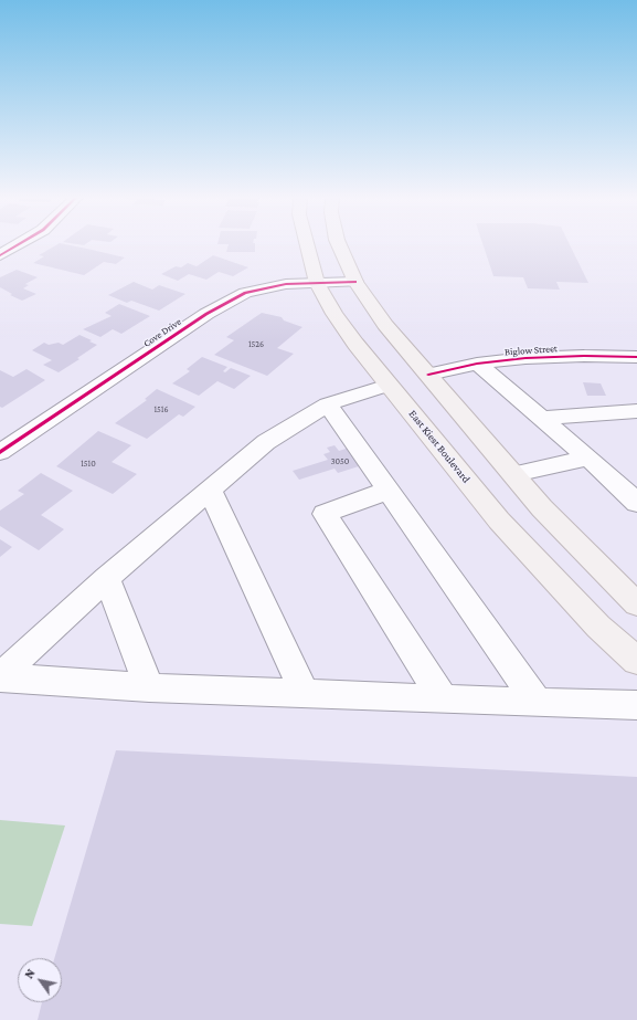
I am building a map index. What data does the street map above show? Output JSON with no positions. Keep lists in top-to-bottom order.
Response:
{
  "streets": {
    "main road": ["East Kiest Boulevard"],
    "street": ["Cove Drive", "Biglow Street"]
  },
  "crossings": [
    ["Cove Drive", "East Kiest Boulevard"]
  ],
  "house_numbers": [
    "1526",
    "1516",
    "3050",
    "1510"
  ],
  "north": "top left"
}
